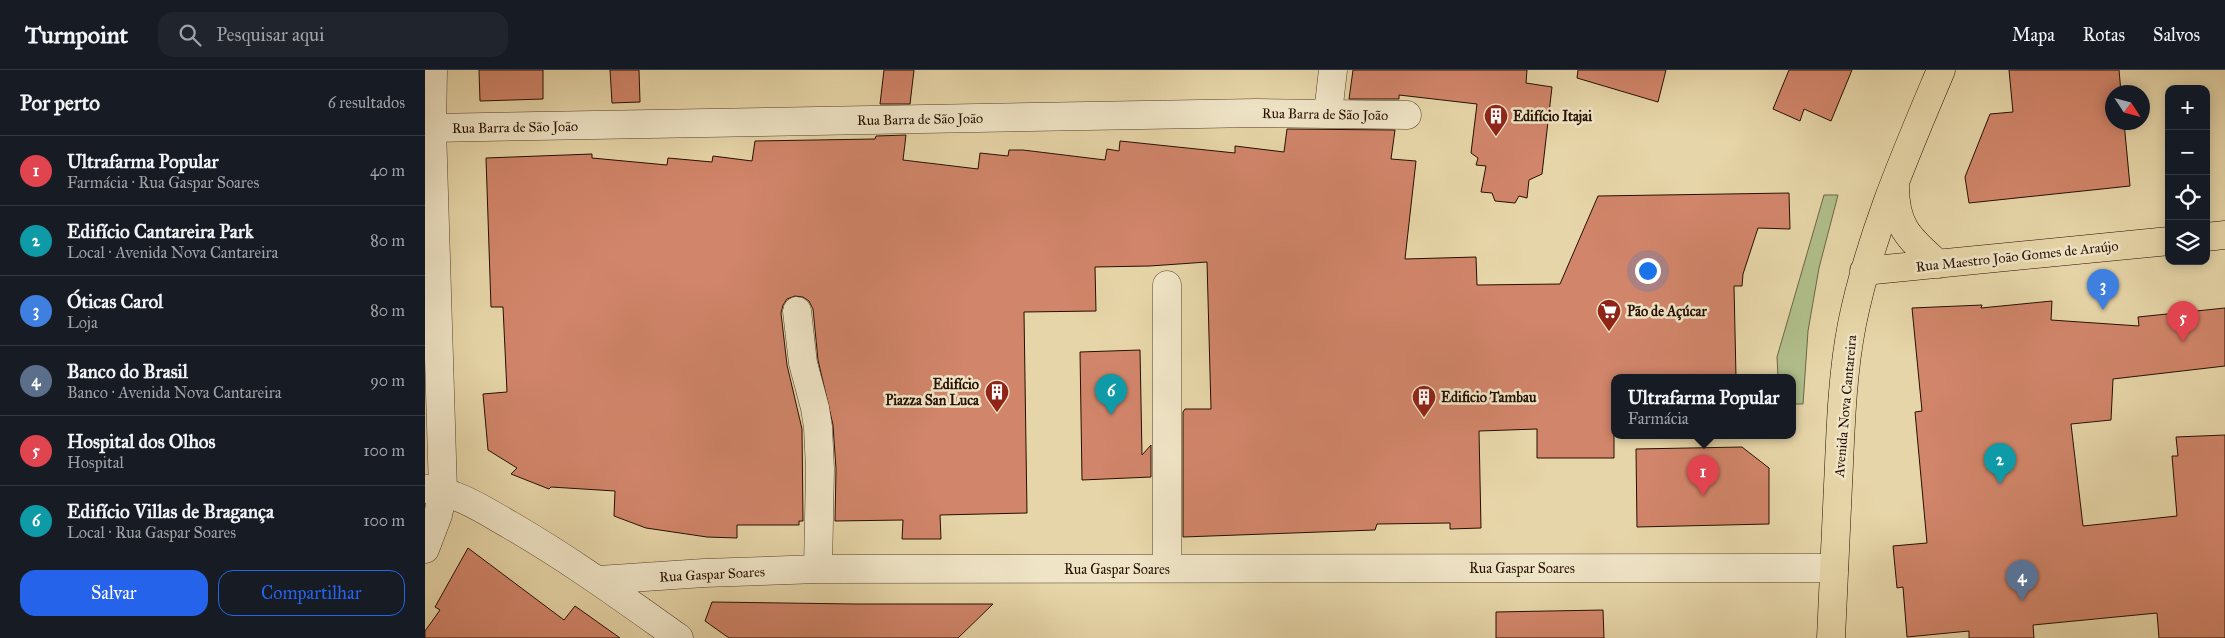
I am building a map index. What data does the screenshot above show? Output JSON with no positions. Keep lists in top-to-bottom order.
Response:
{
  "streets": {
    "main road": ["Rua Maestro João Gomes de Araújo", "Avenida Nova Cantareira"],
    "street": ["Rua Barra de São João", "Rua Gaspar Soares"]
  },
  "crossings": [
    ["Rua Maestro João Gomes de Araújo", "Avenida Nova Cantareira"],
    ["Avenida Nova Cantareira", "Rua Gaspar Soares"]
  ],
  "places": {
    "building": ["Edifício Itajai", "Edifício Piazza San Luca", "Edificio Tambau"],
    "supermarket": ["Pão de Açúcar"]
  },
  "north": "bottom right",
  "page": {
    "header": "Turnpoint",
    "search": "Pesquisar aqui",
    "nav": ["Mapa", "Rotas", "Salvos"],
    "heading": ["Por perto", "6 resultados"],
    "map_buttons": ["+", "−"],
    "list": [
      {
        "mark": "1",
        "name": "Ultrafarma Popular",
        "note": "Farmácia · Rua Gaspar Soares",
        "value": "40 m"
      },
      {
        "mark": "2",
        "name": "Edifício Cantareira Park",
        "note": "Local · Avenida Nova Cantareira",
        "value": "80 m"
      },
      {
        "mark": "3",
        "name": "Óticas Carol",
        "note": "Loja",
        "value": "80 m"
      },
      {
        "mark": "4",
        "name": "Banco do Brasil",
        "note": "Banco · Avenida Nova Cantareira",
        "value": "90 m"
      },
      {
        "mark": "5",
        "name": "Hospital dos Olhos",
        "note": "Hospital",
        "value": "100 m"
      },
      {
        "mark": "6",
        "name": "Edifício Villas de Bragança",
        "note": "Local · Rua Gaspar Soares",
        "value": "100 m"
      }
    ],
    "pins": [
      "3",
      "5",
      "6",
      "2",
      "1",
      "4"
    ],
    "popup": ["Ultrafarma Popular", "Farmácia"],
    "buttons": ["Salvar", "Compartilhar"]
  }
}
